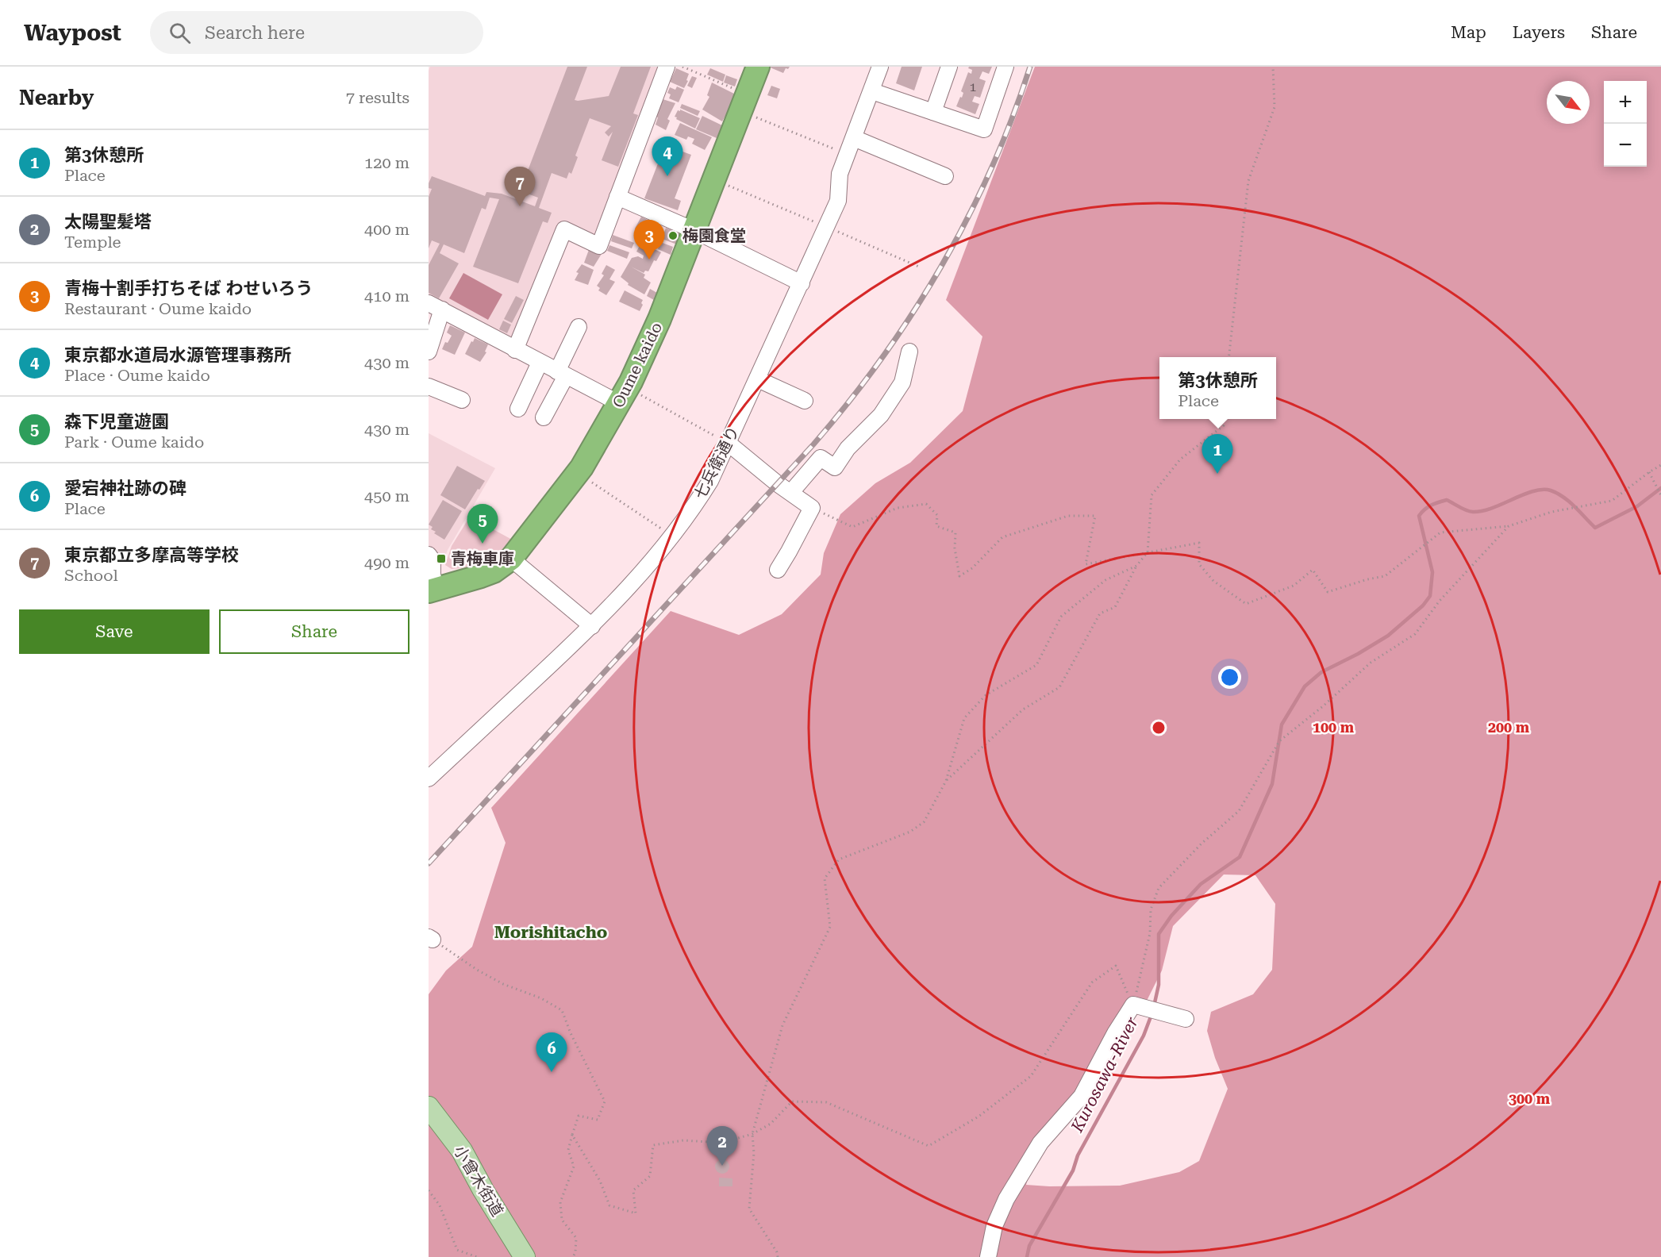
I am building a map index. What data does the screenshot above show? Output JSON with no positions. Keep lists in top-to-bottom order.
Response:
{
  "streets": {
    "highway": ["Oume kaido"],
    "main road": ["小曾木街道"],
    "street": ["七兵衛通り"]
  },
  "districts": ["Morishitacho"],
  "water": ["Kurosawa-River"],
  "places": {
    "other": ["梅園食堂"],
    "transit": ["青梅車庫"]
  },
  "house_numbers": ["1"],
  "north": "bottom right",
  "page": {
    "header": "Waypost",
    "search": "Search here",
    "nav": ["Map", "Layers", "Share"],
    "heading": ["Nearby", "7 results"],
    "map_buttons": ["+", "−"],
    "list": [
      {
        "mark": "1",
        "name": "第3休憩所",
        "note": "Place",
        "value": "120 m"
      },
      {
        "mark": "2",
        "name": "太陽聖髪塔",
        "note": "Temple",
        "value": "400 m"
      },
      {
        "mark": "3",
        "name": "青梅十割手打ちそば わせいろう",
        "note": "Restaurant · Oume kaido",
        "value": "410 m"
      },
      {
        "mark": "4",
        "name": "東京都水道局水源管理事務所",
        "note": "Place · Oume kaido",
        "value": "430 m"
      },
      {
        "mark": "5",
        "name": "森下児童遊園",
        "note": "Park · Oume kaido",
        "value": "430 m"
      },
      {
        "mark": "6",
        "name": "愛宕神社跡の碑",
        "note": "Place",
        "value": "450 m"
      },
      {
        "mark": "7",
        "name": "東京都立多摩高等学校",
        "note": "School",
        "value": "490 m"
      }
    ],
    "pins": [
      "4",
      "7",
      "3",
      "1",
      "5",
      "6",
      "2"
    ],
    "popup": ["第3休憩所", "Place"],
    "buttons": ["Save", "Share"]
  },
  "rings": ["100 m", "200 m", "300 m"]
}
